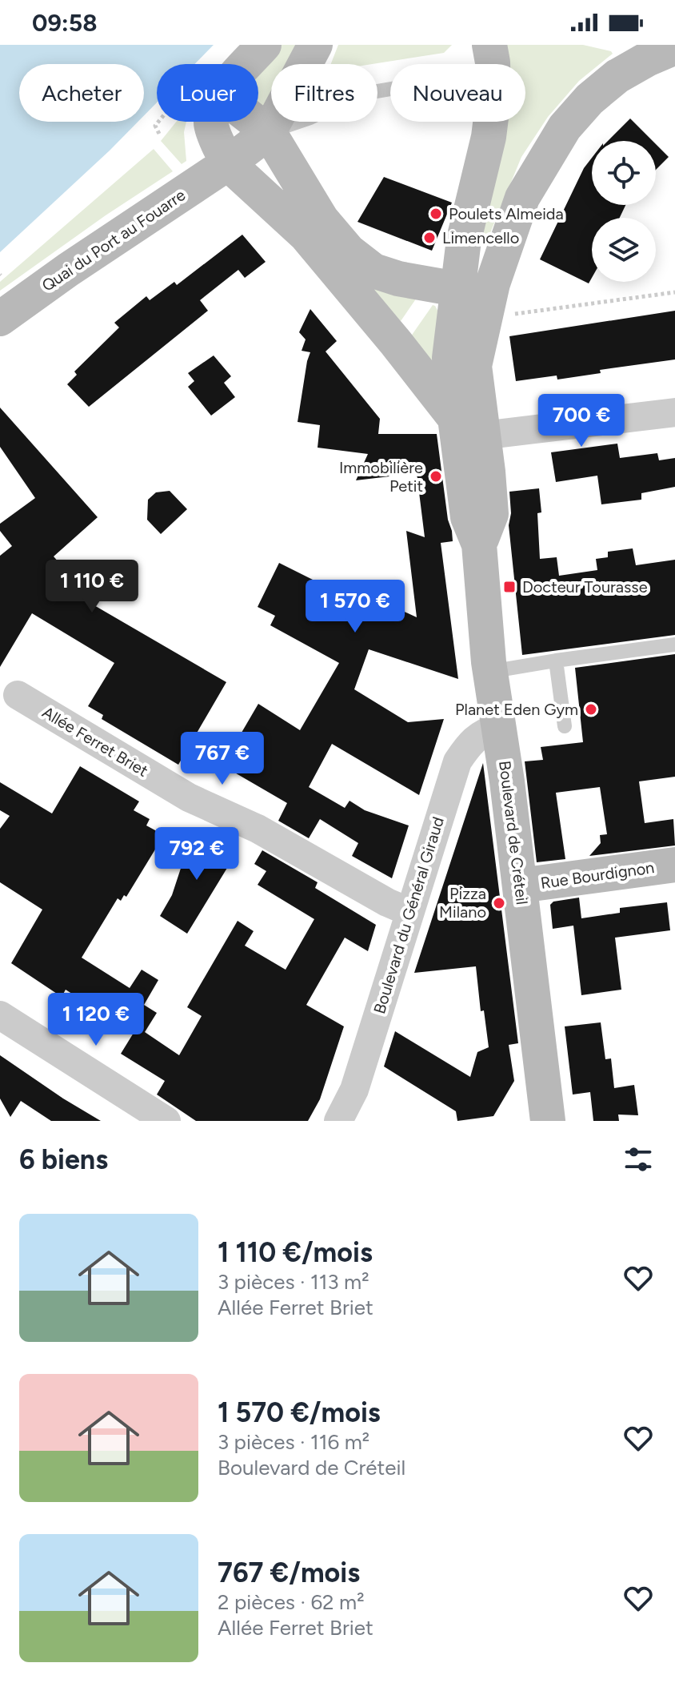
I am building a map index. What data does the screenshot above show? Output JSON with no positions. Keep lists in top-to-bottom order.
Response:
{
  "streets": {
    "main road": ["Quai du Port au Fouarre", "Boulevard de Créteil", "Rue Bourdignon"],
    "street": ["Allée Ferret Briet", "Boulevard du Général Giraud"]
  },
  "crossings": [
    ["Allée Ferret Briet", "Boulevard du Général Giraud"],
    ["Boulevard de Créteil", "Rue Bourdignon"],
    ["Boulevard de Créteil", "Boulevard du Général Giraud"]
  ],
  "places": {
    "other": [
      "Poulets Almeida",
      "Limencello",
      "Immobilière Petit",
      "Planet Eden Gym",
      "Pizza Milano"
    ],
    "transit": ["Docteur Tourasse"]
  },
  "page": {
    "status": "09:58",
    "chip": [
      "Acheter",
      "Louer",
      "Filtres",
      "Nouveau"
    ],
    "price": [
      "700 €",
      "1 110 €",
      "1 570 €",
      "767 €",
      "792 €",
      "1 120 €"
    ],
    "heading": "6 biens",
    "list": [
      {
        "name": "1 110 €/mois",
        "note": "3 pièces · 113 m² · Allée Ferret Briet"
      },
      {
        "name": "1 570 €/mois",
        "note": "3 pièces · 116 m² · Boulevard de Créteil"
      },
      {
        "name": "767 €/mois",
        "note": "2 pièces · 62 m² · Allée Ferret Briet"
      }
    ]
  }
}
